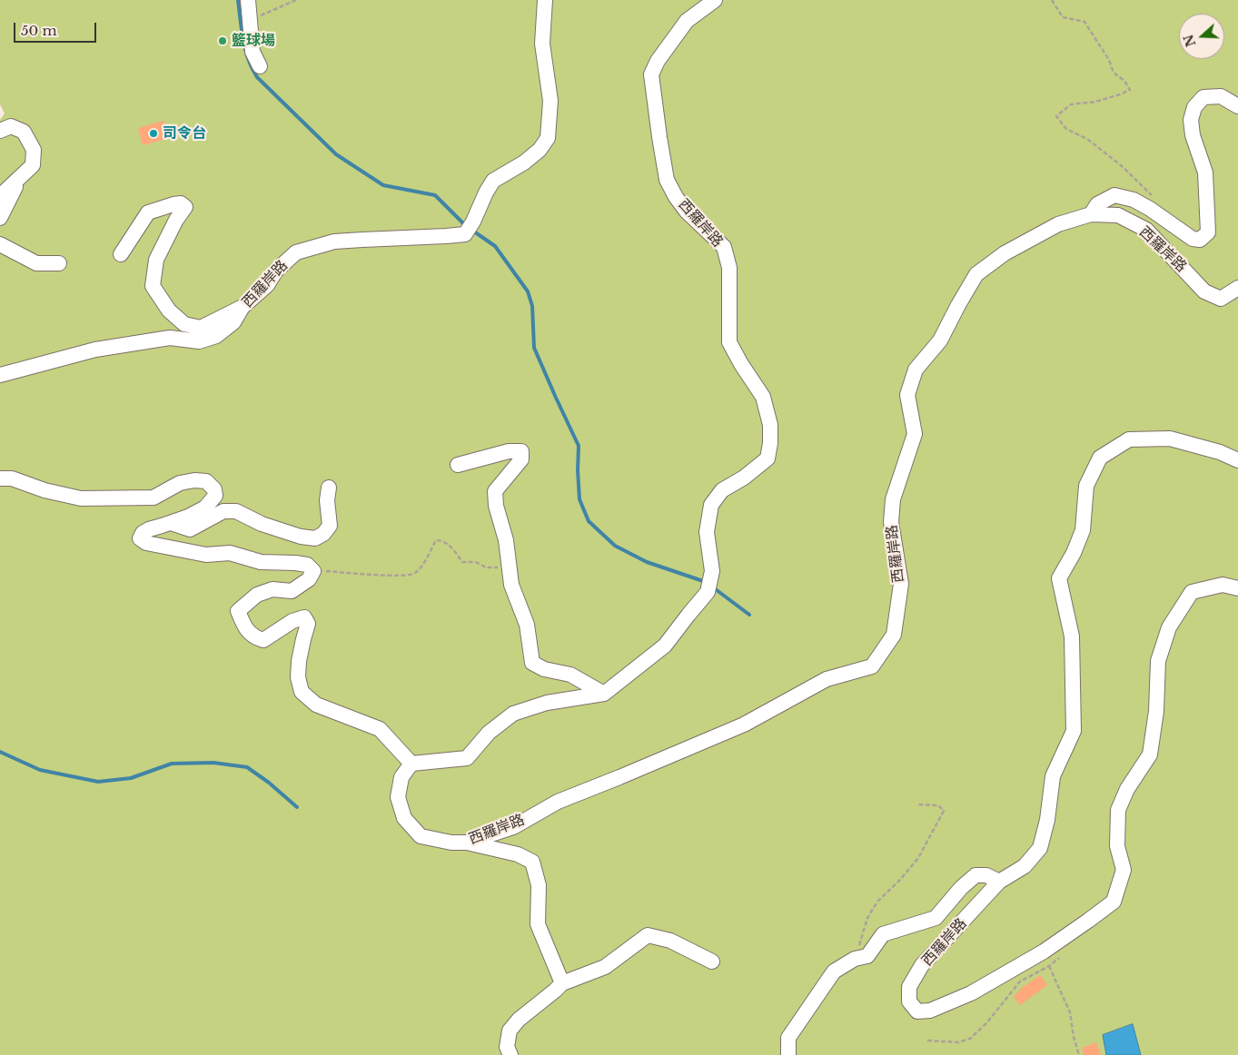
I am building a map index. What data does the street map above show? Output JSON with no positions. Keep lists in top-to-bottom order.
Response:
{
  "streets": {
    "street": ["西羅岸路"]
  },
  "places": ["籃球場", "司令台"],
  "scale_bar": "50 m",
  "north": "left"
}
